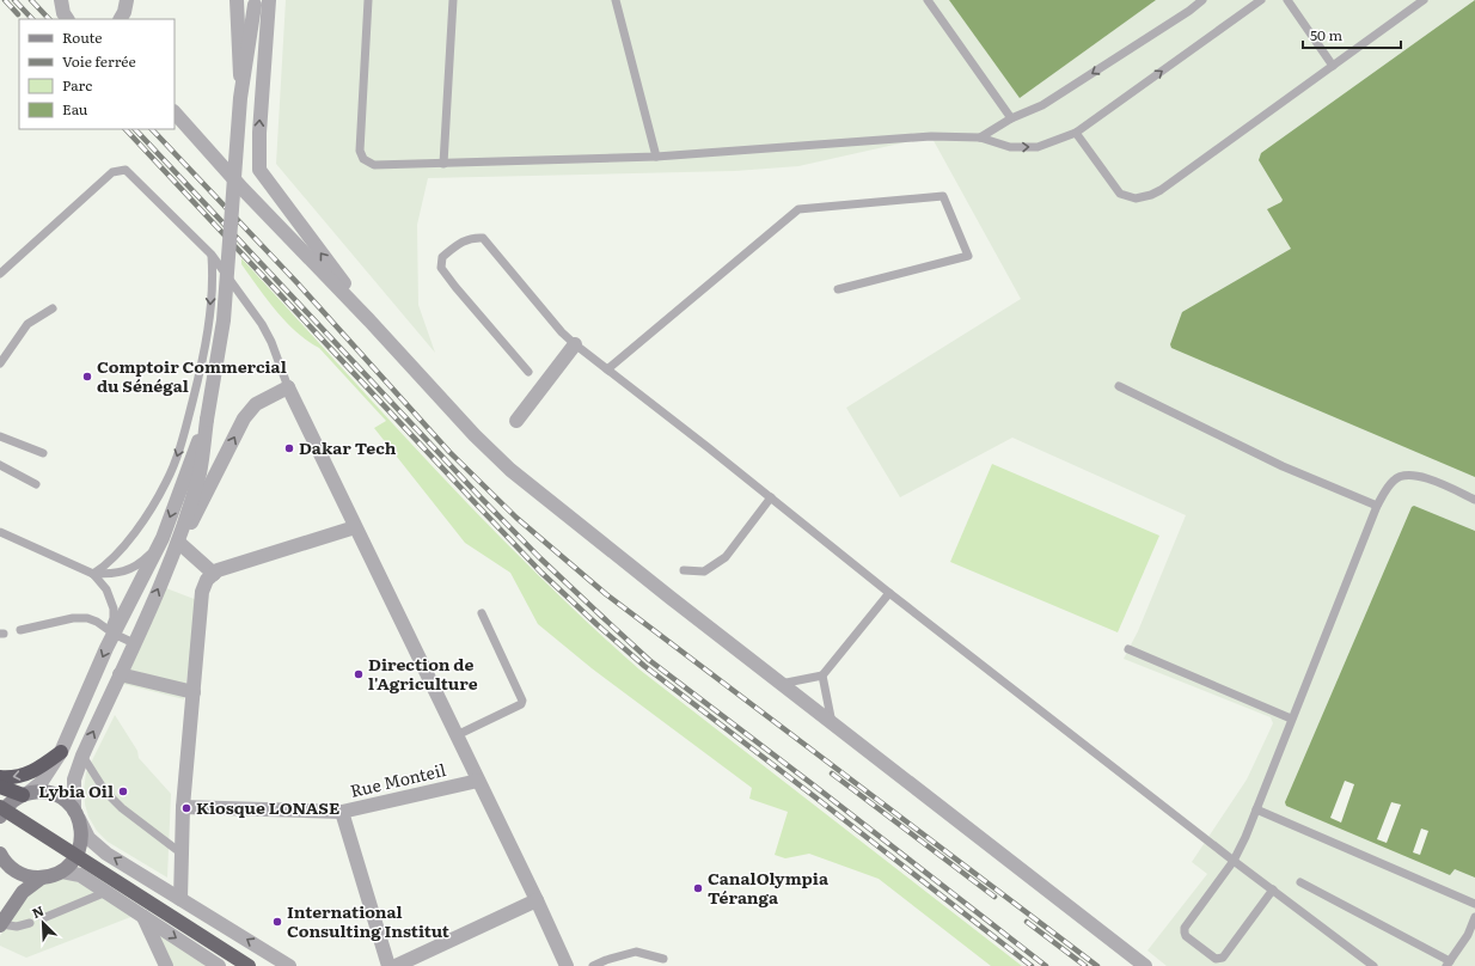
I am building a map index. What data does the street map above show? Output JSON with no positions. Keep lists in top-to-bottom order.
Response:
{
  "streets": {
    "street": ["Rue Monteil"]
  },
  "places": [
    "Comptoir Commercial du Sénégal",
    "Dakar Tech",
    "Direction de l'Agriculture",
    "Lybia Oil",
    "Kiosque LONASE",
    "CanalOlympia Téranga",
    "International Consulting Institut"
  ],
  "legend": [
    "Route",
    "Voie ferrée",
    "Parc",
    "Eau"
  ],
  "scale_bar": "50 m",
  "north": "top left"
}
